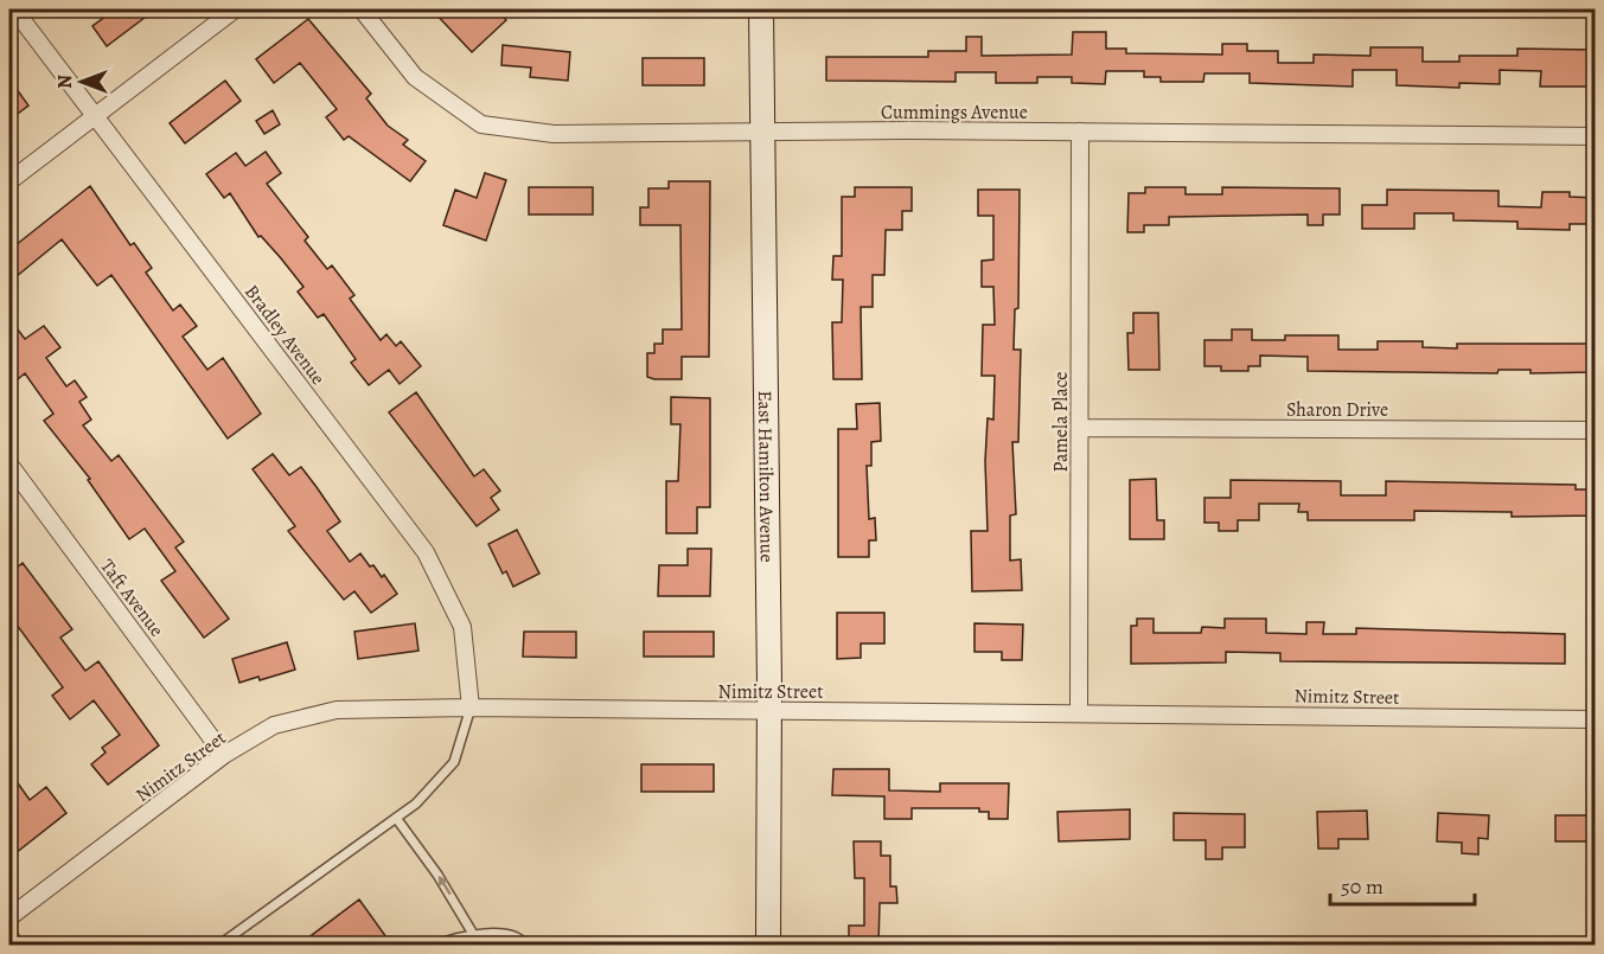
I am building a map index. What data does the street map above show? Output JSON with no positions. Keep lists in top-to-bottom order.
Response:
{
  "streets": {
    "street": [
      "Cummings Avenue",
      "Bradley Avenue",
      "Sharon Drive",
      "Pamela Place",
      "East Hamilton Avenue",
      "Taft Avenue",
      "Nimitz Street"
    ]
  },
  "crossings": [
    ["Cummings Avenue", "Pamela Place"],
    ["Cummings Avenue", "East Hamilton Avenue"],
    ["Bradley Avenue", "Nimitz Street"],
    ["Sharon Drive", "Pamela Place"],
    ["Pamela Place", "Nimitz Street"],
    ["East Hamilton Avenue", "Nimitz Street"],
    ["Taft Avenue", "Nimitz Street"]
  ],
  "scale_bar": "50 m",
  "north": "left"
}
